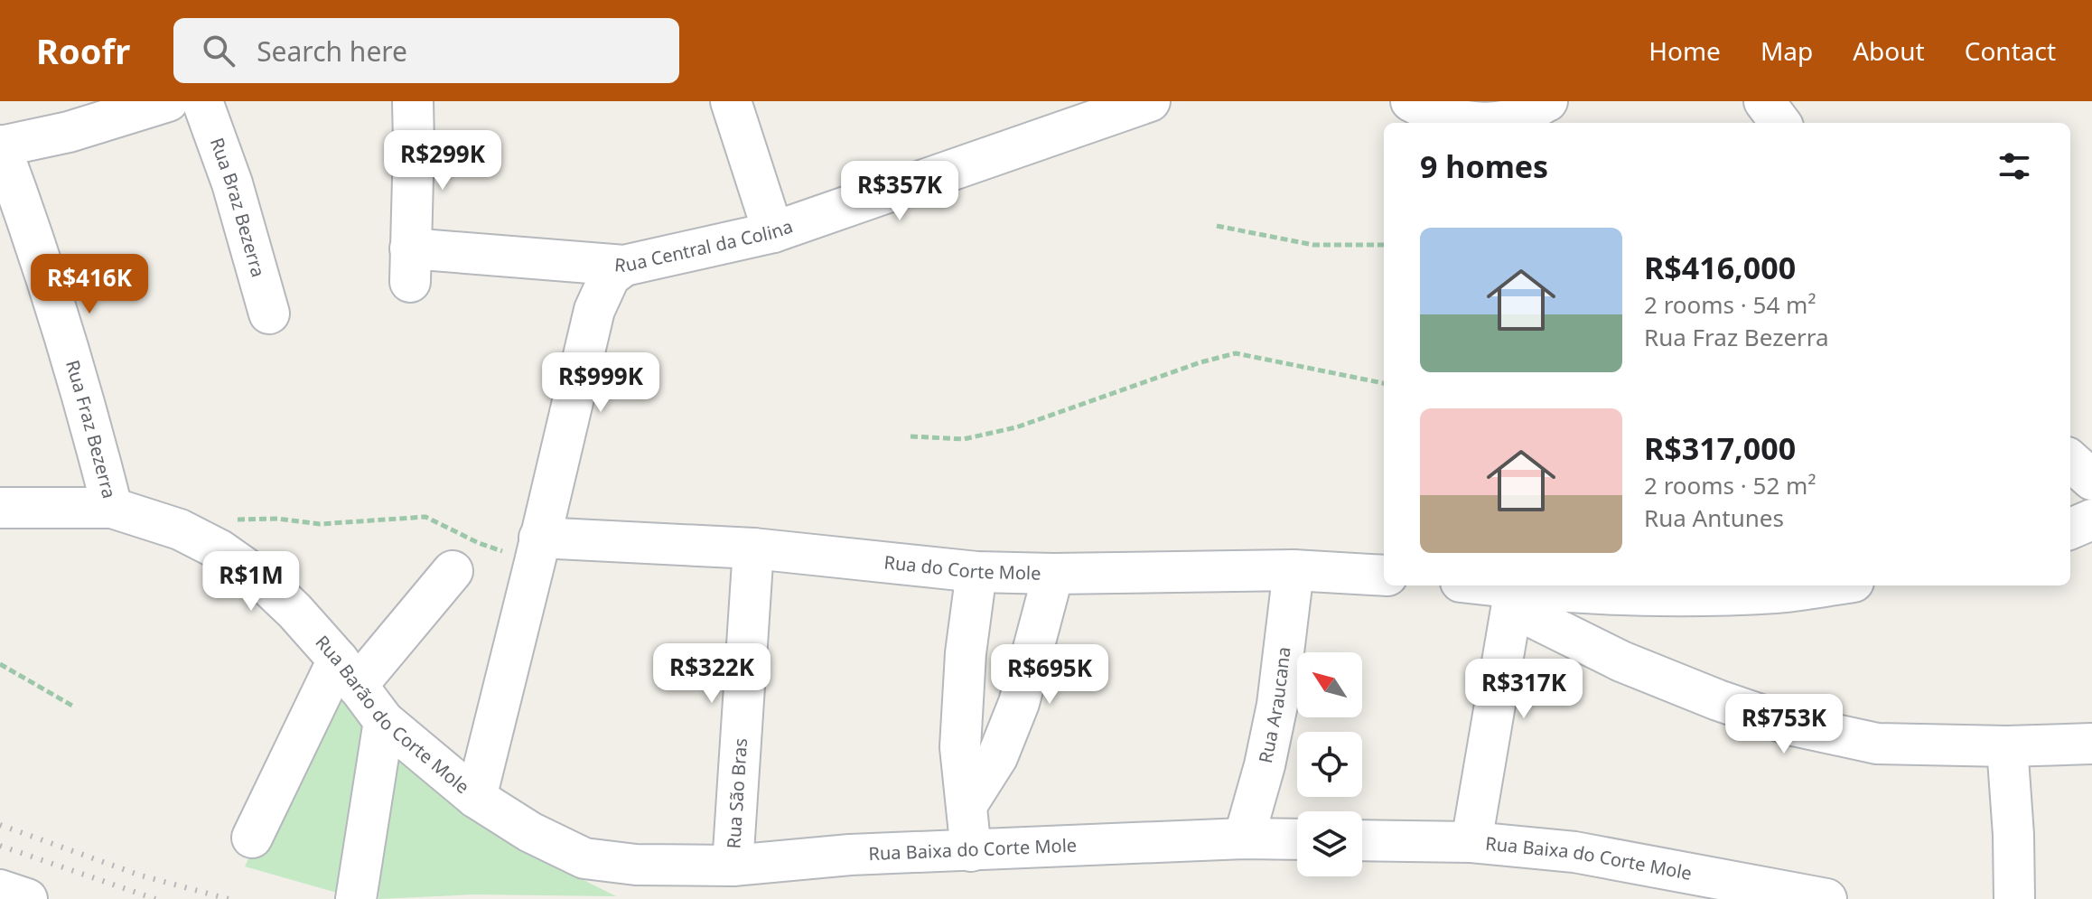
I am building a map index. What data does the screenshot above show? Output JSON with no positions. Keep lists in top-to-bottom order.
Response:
{
  "streets": {
    "street": [
      "Rua Braz Bezerra",
      "Rua Central da Colina",
      "Rua Fraz Bezerra",
      "Rua do Corte Mole",
      "Rua Araucana",
      "Rua Barão do Corte Mole",
      "Rua São Bras",
      "Rua Baixa do Corte Mole"
    ]
  },
  "crossings": [
    ["Rua Fraz Bezerra", "Rua Barão do Corte Mole"],
    ["Rua do Corte Mole", "Rua Araucana"],
    ["Rua do Corte Mole", "Rua São Bras"],
    ["Rua Araucana", "Rua Baixa do Corte Mole"],
    ["Rua Barão do Corte Mole", "Rua Baixa do Corte Mole"],
    ["Rua São Bras", "Rua Baixa do Corte Mole"]
  ],
  "north": "top left",
  "page": {
    "header": "Roofr",
    "search": "Search here",
    "nav": [
      "Home",
      "Map",
      "About",
      "Contact"
    ],
    "heading": "9 homes",
    "price": [
      "R$299K",
      "R$357K",
      "R$416K",
      "R$999K",
      "R$1M",
      "R$322K",
      "R$695K",
      "R$317K",
      "R$753K"
    ],
    "list": [
      {
        "name": "R$416,000",
        "note": "2 rooms · 54 m² · Rua Fraz Bezerra"
      },
      {
        "name": "R$317,000",
        "note": "2 rooms · 52 m² · Rua Antunes"
      }
    ]
  }
}
